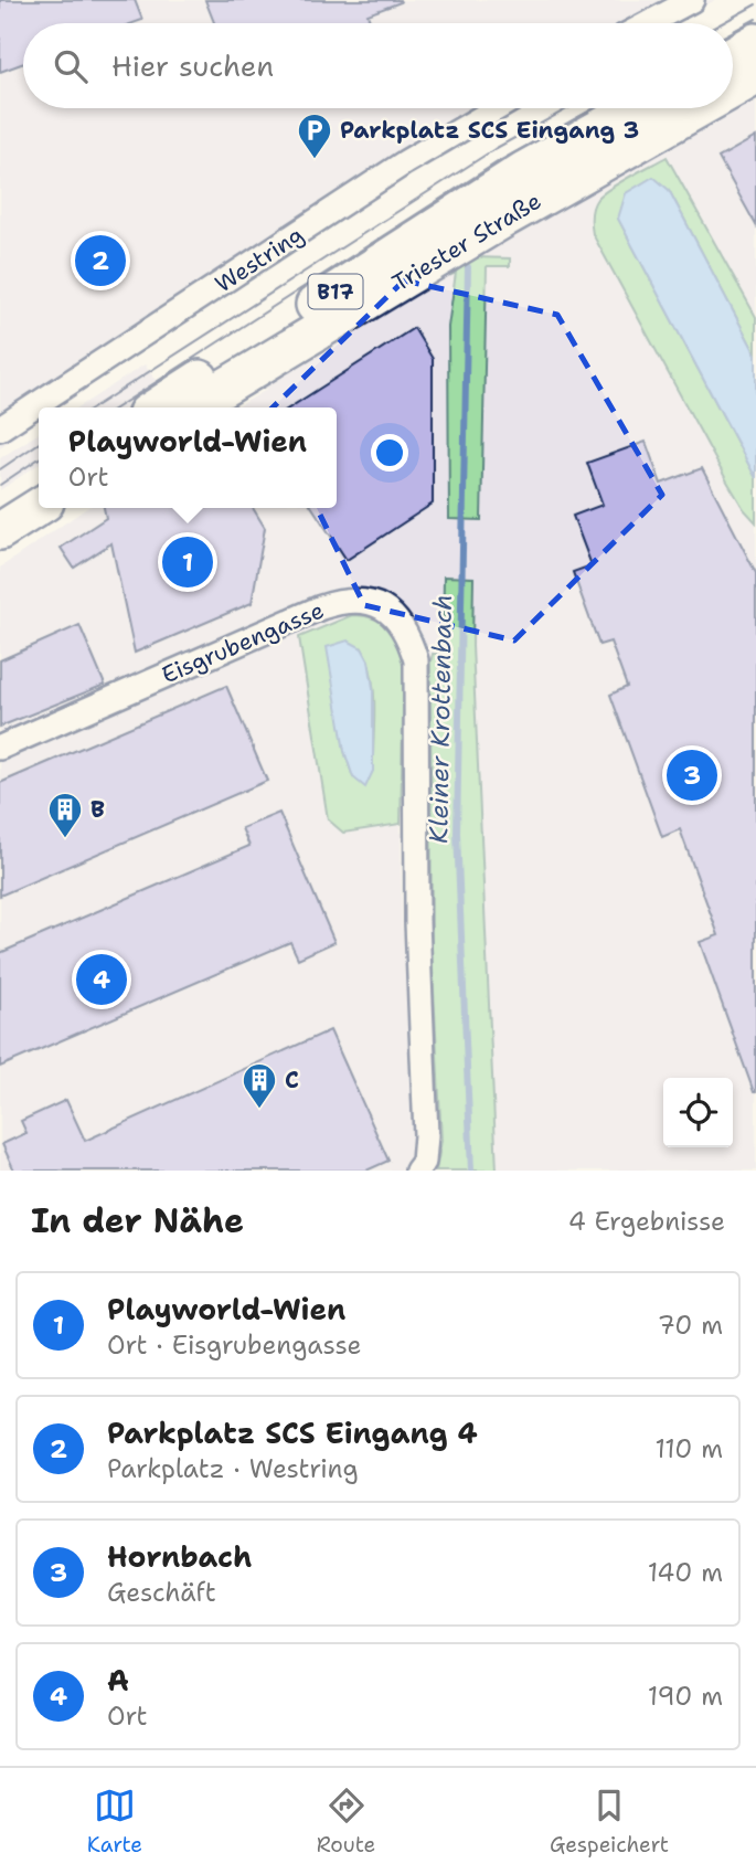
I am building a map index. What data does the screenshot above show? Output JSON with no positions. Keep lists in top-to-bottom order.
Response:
{
  "streets": {
    "main road": ["Triester Straße", "B17"],
    "street": ["Westring", "Eisgrubengasse"]
  },
  "water": ["Kleiner Krottenbach"],
  "places": {
    "parking": ["Parkplatz SCS Eingang 3"],
    "building": ["B", "C"]
  },
  "page": {
    "search": "Hier suchen",
    "pins": [
      "2",
      "1",
      "3",
      "4"
    ],
    "popup": ["Playworld-Wien", "Ort"],
    "heading": ["In der Nähe", "4 Ergebnisse"],
    "list": [
      {
        "mark": "1",
        "name": "Playworld-Wien",
        "note": "Ort · Eisgrubengasse",
        "value": "70 m"
      },
      {
        "mark": "2",
        "name": "Parkplatz SCS Eingang 4",
        "note": "Parkplatz · Westring",
        "value": "110 m"
      },
      {
        "mark": "3",
        "name": "Hornbach",
        "note": "Geschäft",
        "value": "140 m"
      },
      {
        "mark": "4",
        "name": "A",
        "note": "Ort",
        "value": "190 m"
      }
    ],
    "nav": ["Karte", "Route", "Gespeichert"]
  }
}
